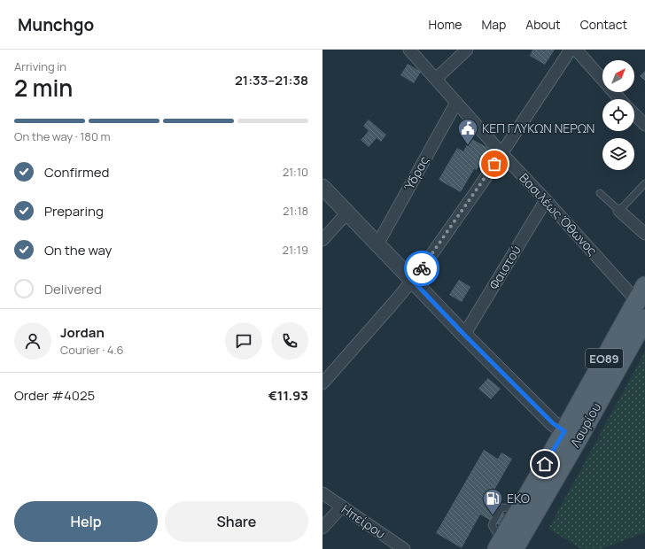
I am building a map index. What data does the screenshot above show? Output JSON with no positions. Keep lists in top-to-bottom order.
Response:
{
  "streets": {
    "main road": ["ΕΟ89", "Λαυρίου"],
    "street": [
      "Ύδρας",
      "Βασιλέως Όθωνος",
      "Φαιστού",
      "Ηπείρου"
    ]
  },
  "crossings": [
    ["Ύδρας", "Βασιλέως Όθωνος"],
    ["Βασιλέως Όθωνος", "Φαιστού"],
    ["Βασιλέως Όθωνος", "Λαυρίου"]
  ],
  "places": {
    "public building": ["ΚΕΠ ΓΛΥΚΩΝ ΝΕΡΩΝ"],
    "fuel station": ["EKO"]
  },
  "north": "top right",
  "page": {
    "header": "Munchgo",
    "nav": [
      "Home",
      "Map",
      "About",
      "Contact"
    ],
    "heading": ["2 min", "Arriving in", "21:33–21:38"],
    "panel": [
      "Jordan",
      "Courier · 4.6",
      "Order #4025",
      "€11.93"
    ],
    "bar": "On the way · 180 m",
    "list": [
      ["Confirmed", "21:10"],
      ["Preparing", "21:18"],
      ["On the way", "21:19"],
      "Delivered"
    ],
    "buttons": ["Help", "Share"]
  }
}
